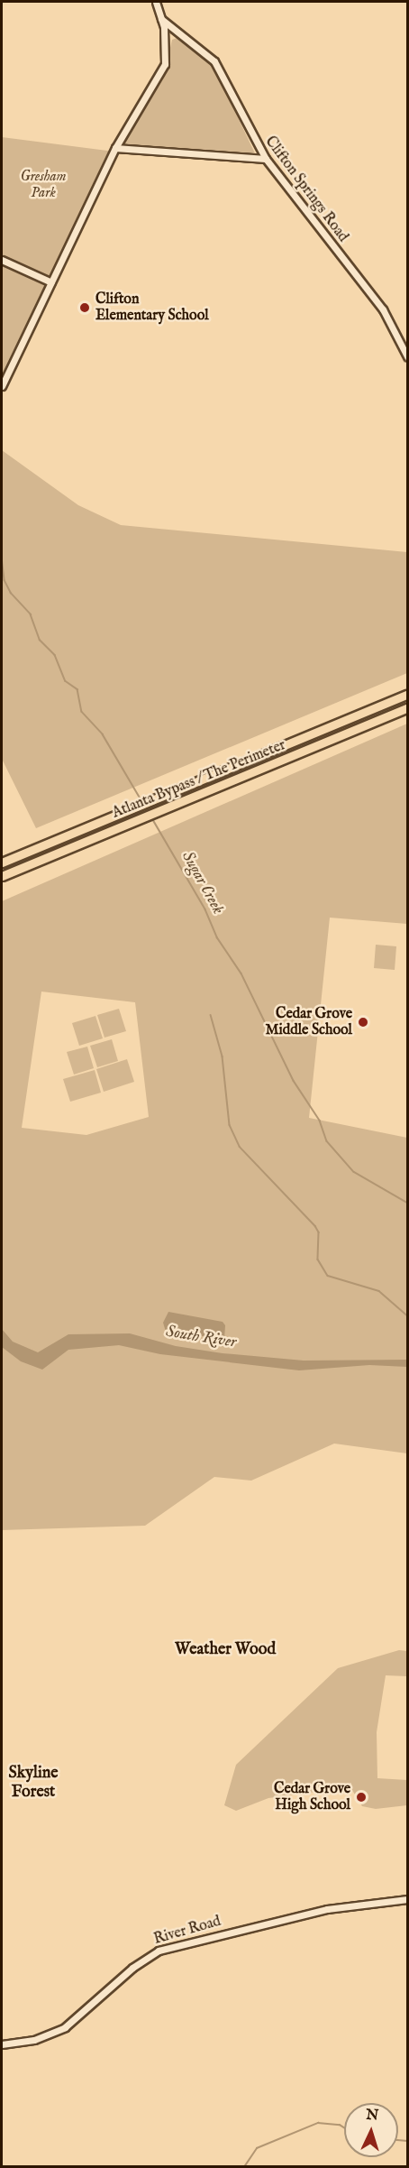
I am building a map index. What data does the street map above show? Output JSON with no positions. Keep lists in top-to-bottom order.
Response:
{
  "streets": {
    "highway": ["Atlanta Bypass / The Perimeter"],
    "street": ["Clifton Springs Road", "River Road"]
  },
  "districts": ["Weather Wood", "Skyline Forest"],
  "water": ["Sugar Creek", "South River"],
  "parks": ["Gresham Park"],
  "places": ["Clifton Elementary School", "Cedar Grove Middle School", "Cedar Grove High School"],
  "north": "top"
}
